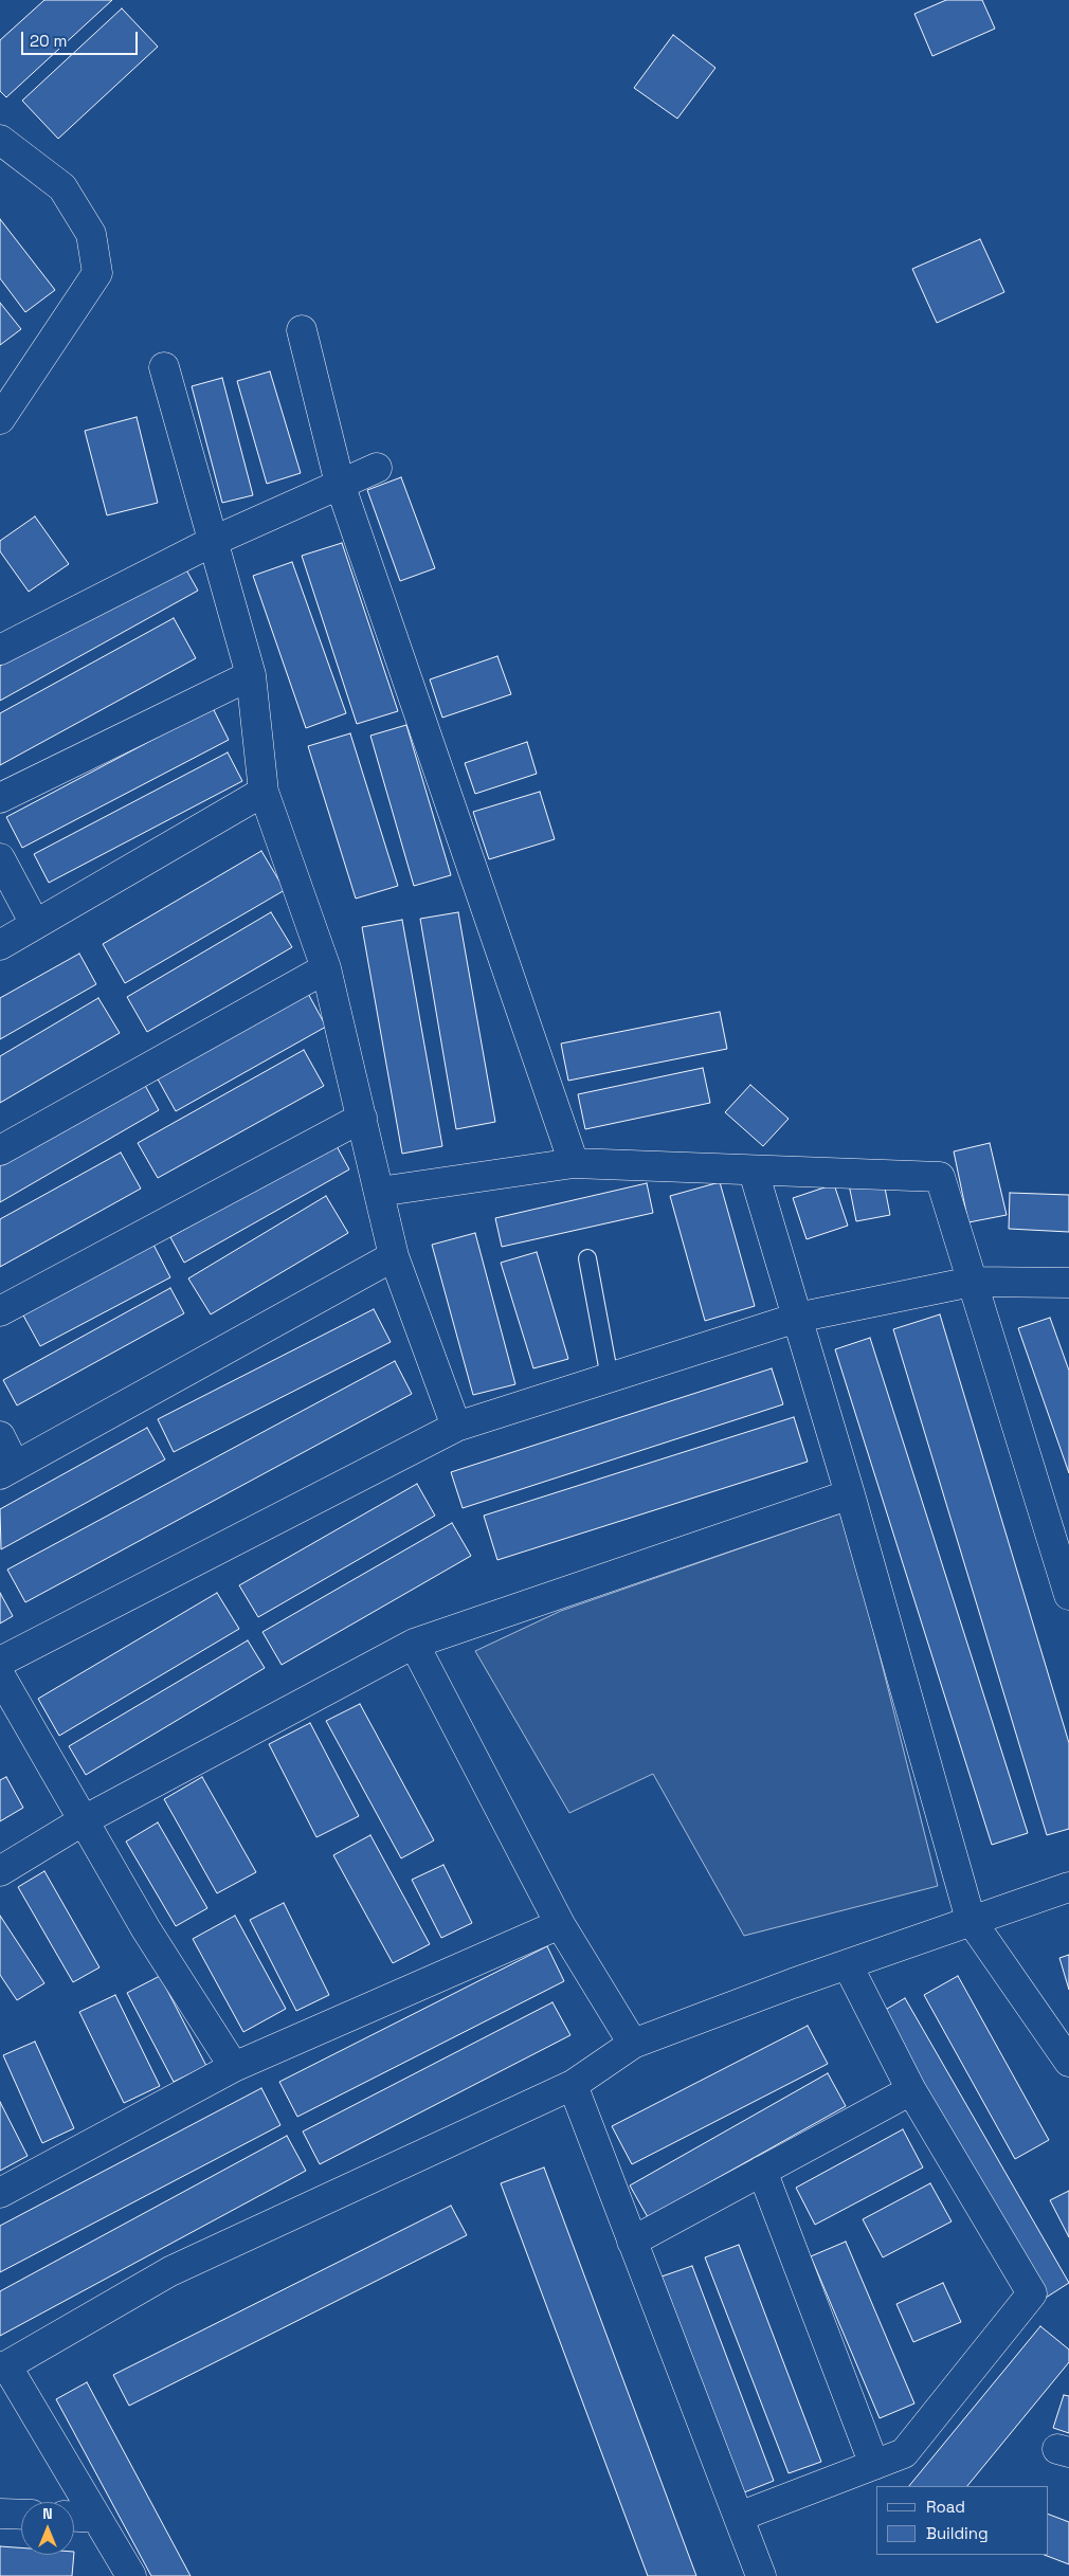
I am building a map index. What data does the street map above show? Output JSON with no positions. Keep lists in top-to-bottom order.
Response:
{
  "legend": ["Road", "Building"],
  "scale_bar": "20 m",
  "north": "top"
}
